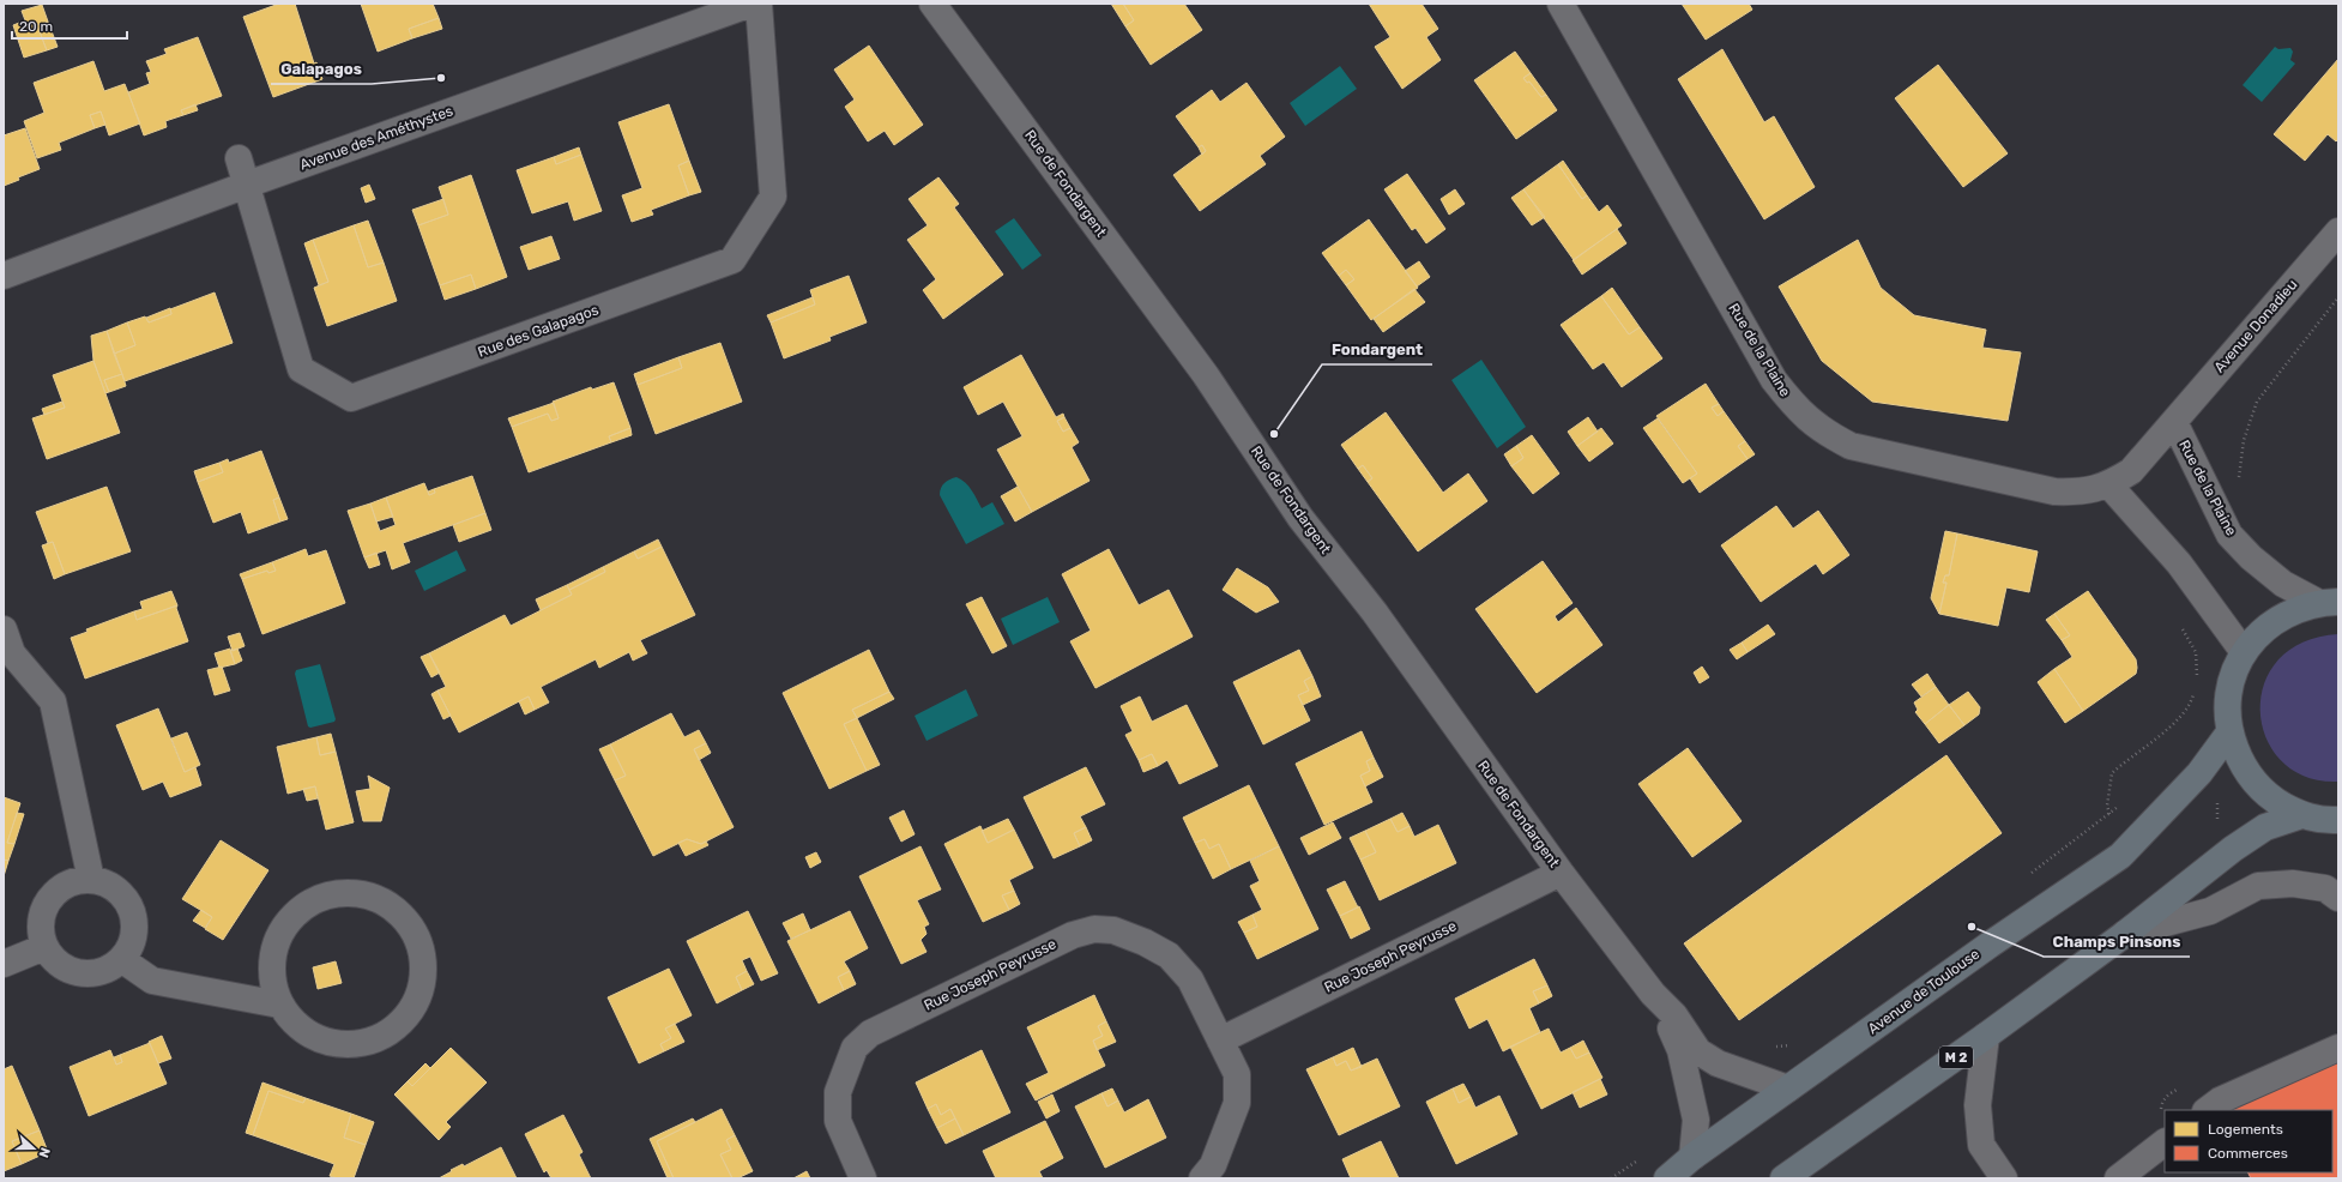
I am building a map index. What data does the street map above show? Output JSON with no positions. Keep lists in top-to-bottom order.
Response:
{
  "streets": {
    "main road": ["Avenue de Toulouse", "M 2"],
    "street": [
      "Avenue des Améthystes",
      "Rue de Fondargent",
      "Avenue Donadieu",
      "Rue des Galapagos",
      "Rue de la Plaine",
      "Rue Joseph Peyrusse"
    ]
  },
  "crossings": [
    ["Avenue des Améthystes", "Rue des Galapagos"],
    ["Rue de Fondargent", "Rue Joseph Peyrusse"],
    ["Rue de Fondargent", "Avenue de Toulouse"],
    ["Avenue Donadieu", "Rue de la Plaine"]
  ],
  "places": ["Galapagos", "Fondargent", "Champs Pinsons"],
  "legend": ["Logements", "Commerces"],
  "scale_bar": "20 m",
  "north": "right"
}
